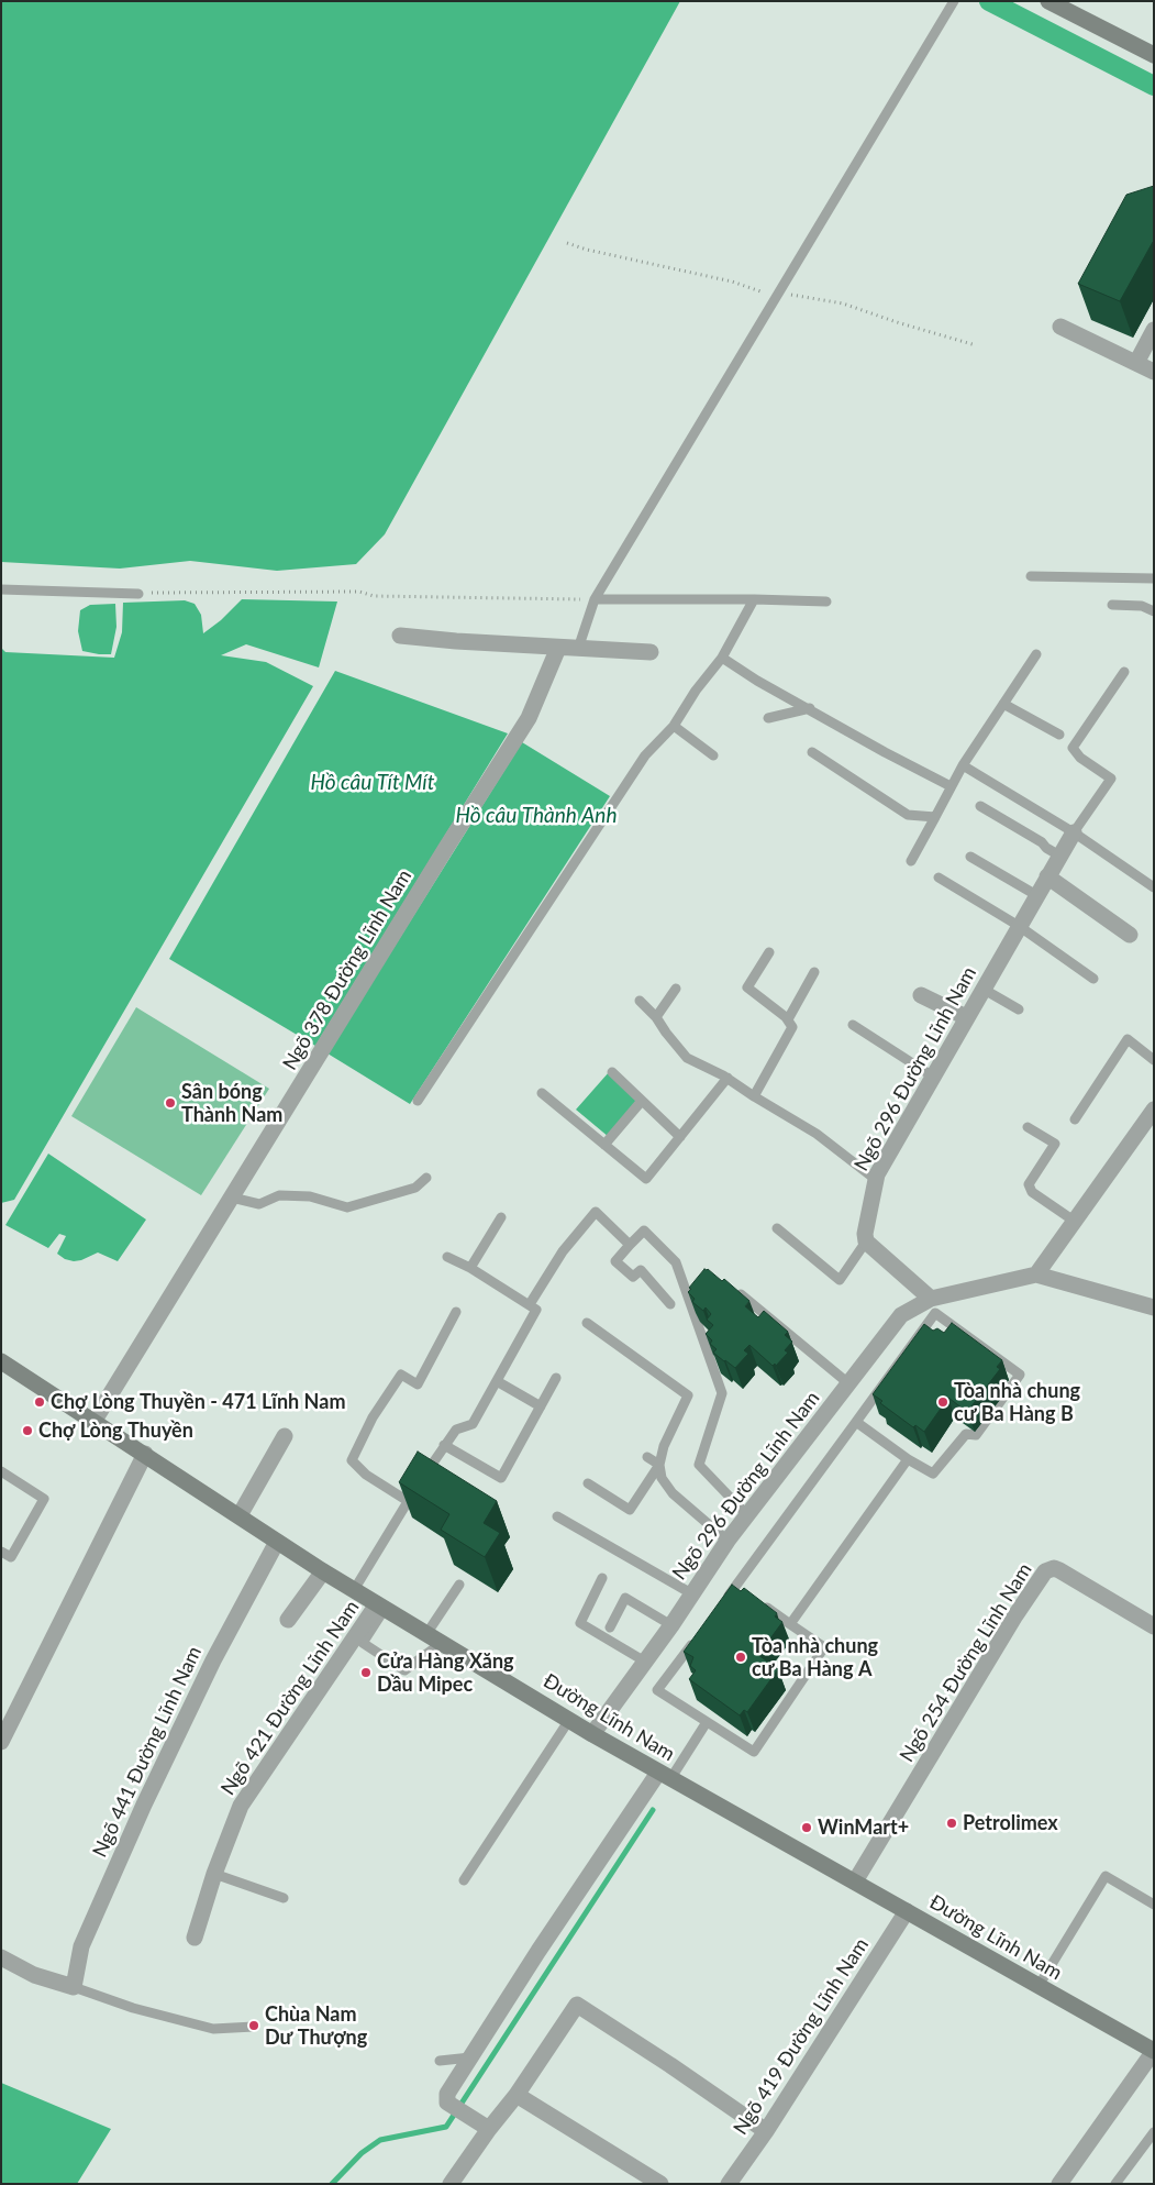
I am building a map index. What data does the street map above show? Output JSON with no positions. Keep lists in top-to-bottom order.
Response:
{
  "streets": {
    "main road": ["Đường Lĩnh Nam"],
    "street": [
      "Ngõ 378 Đường Lĩnh Nam",
      "Ngõ 296 Đường Lĩnh Nam",
      "Ngõ 254 Đường Lĩnh Nam",
      "Ngõ 421 Đường Lĩnh Nam",
      "Ngõ 441 Đường Lĩnh Nam",
      "Ngõ 419 Đường Lĩnh Nam"
    ]
  },
  "crossings": [
    ["Ngõ 378 Đường Lĩnh Nam", "Đường Lĩnh Nam"],
    ["Ngõ 296 Đường Lĩnh Nam", "Đường Lĩnh Nam"],
    ["Ngõ 254 Đường Lĩnh Nam", "Đường Lĩnh Nam"],
    ["Ngõ 421 Đường Lĩnh Nam", "Đường Lĩnh Nam"],
    ["Đường Lĩnh Nam", "Ngõ 441 Đường Lĩnh Nam"],
    ["Đường Lĩnh Nam", "Ngõ 419 Đường Lĩnh Nam"]
  ],
  "water": ["Hồ câu Tít Mít", "Hồ câu Thành Anh"],
  "places": [
    "Sân bóng Thành Nam",
    "Chợ Lòng Thuyền - 471 Lĩnh Nam",
    "Tòa nhà chung cư Ba Hàng B",
    "Chợ Lòng Thuyền",
    "Tòa nhà chung cư Ba Hàng A",
    "Cửa Hàng Xăng Dầu Mipec",
    "Petrolimex",
    "WinMart+",
    "Chùa Nam Dư Thượng"
  ]
}
